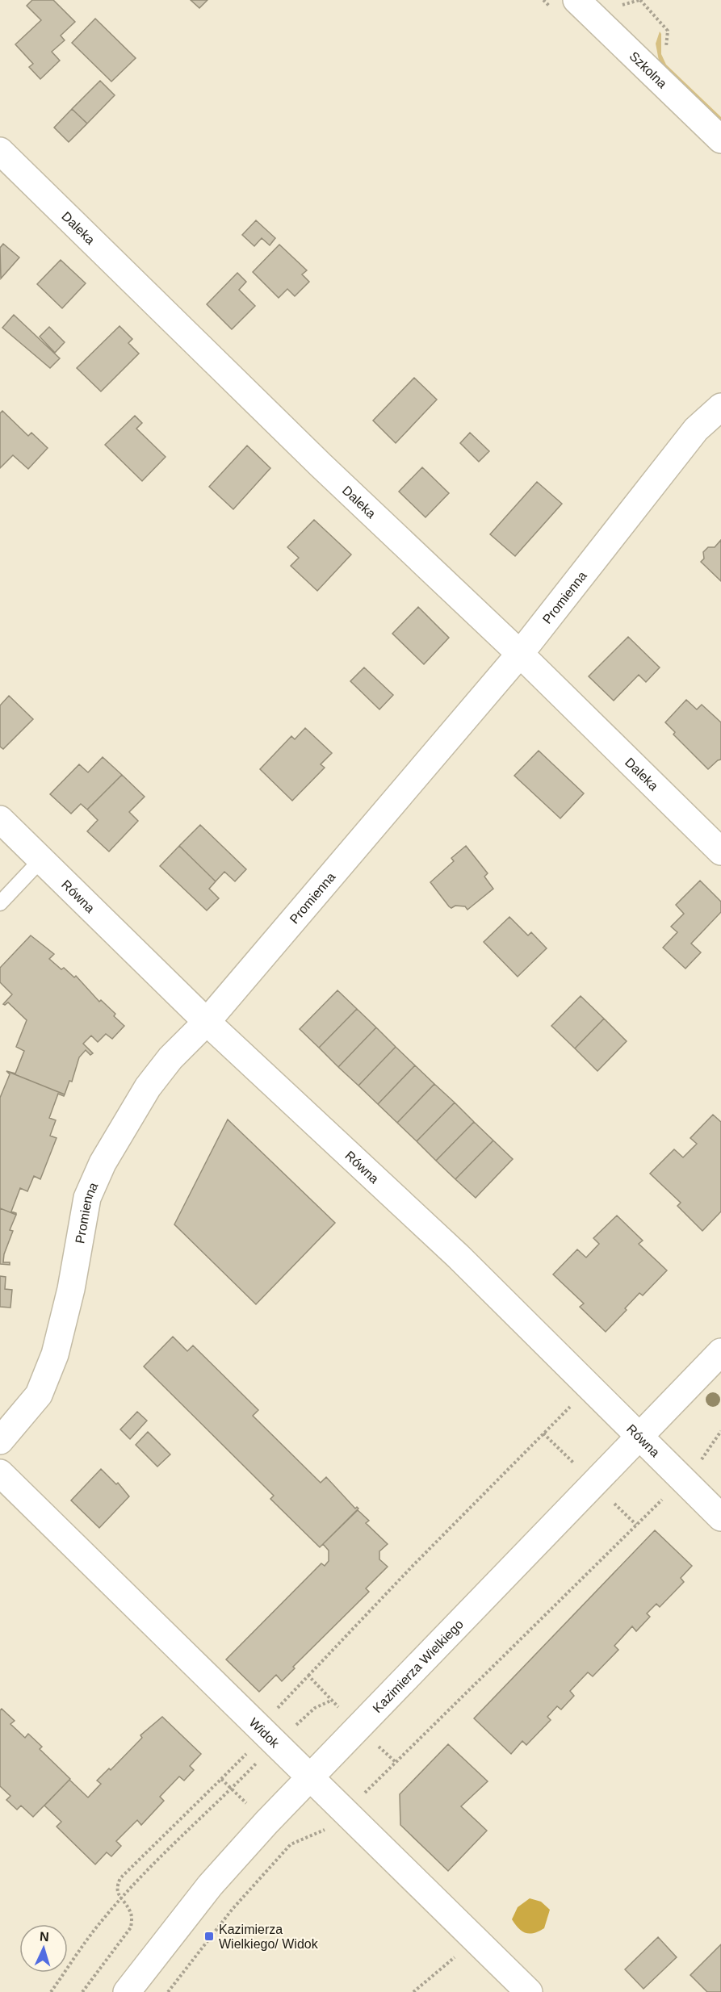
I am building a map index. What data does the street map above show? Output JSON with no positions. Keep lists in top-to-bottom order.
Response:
{
  "streets": {
    "street": [
      "Szkolna",
      "Daleka",
      "Promienna",
      "Równa",
      "Kazimierza Wielkiego",
      "Widok"
    ]
  },
  "crossings": [
    ["Daleka", "Promienna"],
    ["Promienna", "Równa"],
    ["Równa", "Kazimierza Wielkiego"],
    ["Kazimierza Wielkiego", "Widok"]
  ],
  "places": {
    "transit": ["Kazimierza Wielkiego/ Widok"]
  },
  "north": "top"
}
